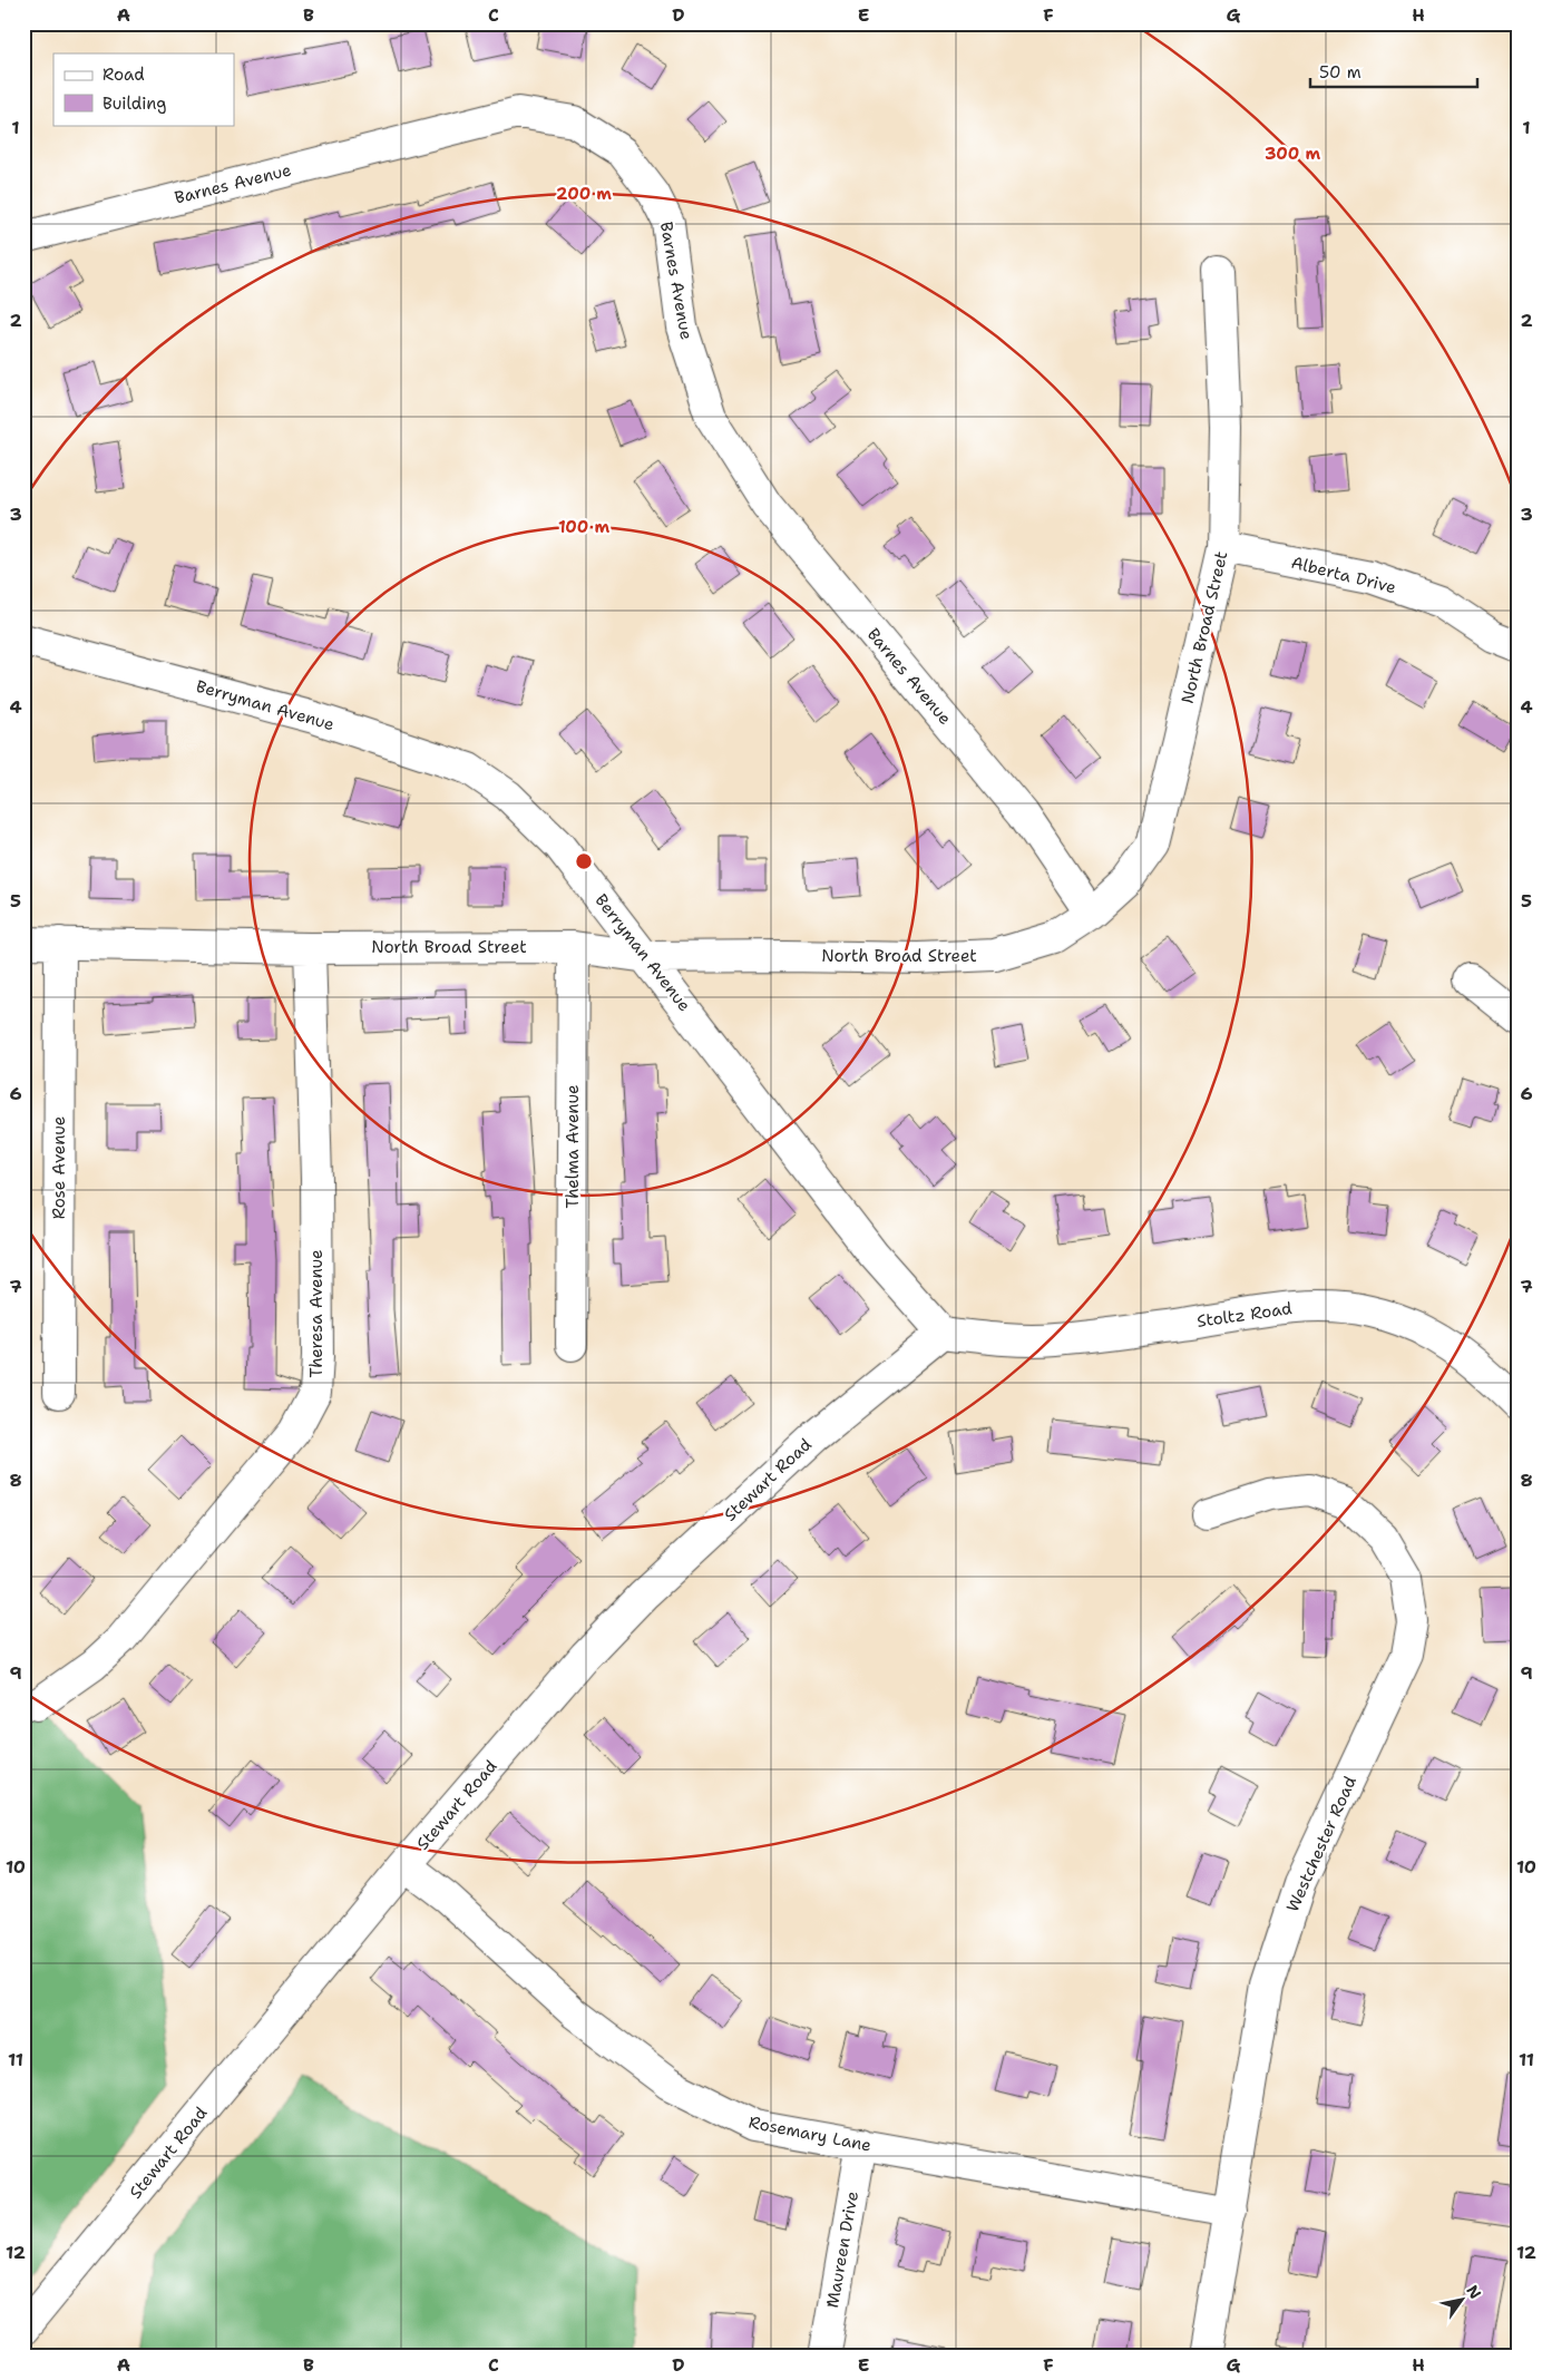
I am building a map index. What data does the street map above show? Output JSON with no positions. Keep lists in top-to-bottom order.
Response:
{
  "streets": {
    "street": [
      "Barnes Avenue",
      "Alberta Drive",
      "North Broad Street",
      "Berryman Avenue",
      "Thelma Avenue",
      "Rose Avenue",
      "Theresa Avenue",
      "Stoltz Road",
      "Stewart Road",
      "Westchester Road",
      "Rosemary Lane",
      "Maureen Drive"
    ]
  },
  "crossings": [
    ["Barnes Avenue", "North Broad Street"],
    ["Alberta Drive", "North Broad Street"],
    ["North Broad Street", "Berryman Avenue"],
    ["North Broad Street", "Thelma Avenue"],
    ["North Broad Street", "Rose Avenue"],
    ["North Broad Street", "Theresa Avenue"],
    ["Berryman Avenue", "Stoltz Road"],
    ["Berryman Avenue", "Stewart Road"],
    ["Stoltz Road", "Stewart Road"],
    ["Stewart Road", "Rosemary Lane"],
    ["Westchester Road", "Rosemary Lane"],
    ["Rosemary Lane", "Maureen Drive"]
  ],
  "legend": ["Road", "Building"],
  "scale_bar": "50 m",
  "north": "top right",
  "grid": {
    "columns": [
      "A",
      "B",
      "C",
      "D",
      "E",
      "F",
      "G",
      "H"
    ],
    "rows": [
      "1",
      "2",
      "3",
      "4",
      "5",
      "6",
      "7",
      "8",
      "9",
      "10",
      "11",
      "12"
    ]
  },
  "rings": ["300 m", "200 m", "100 m"]
}
